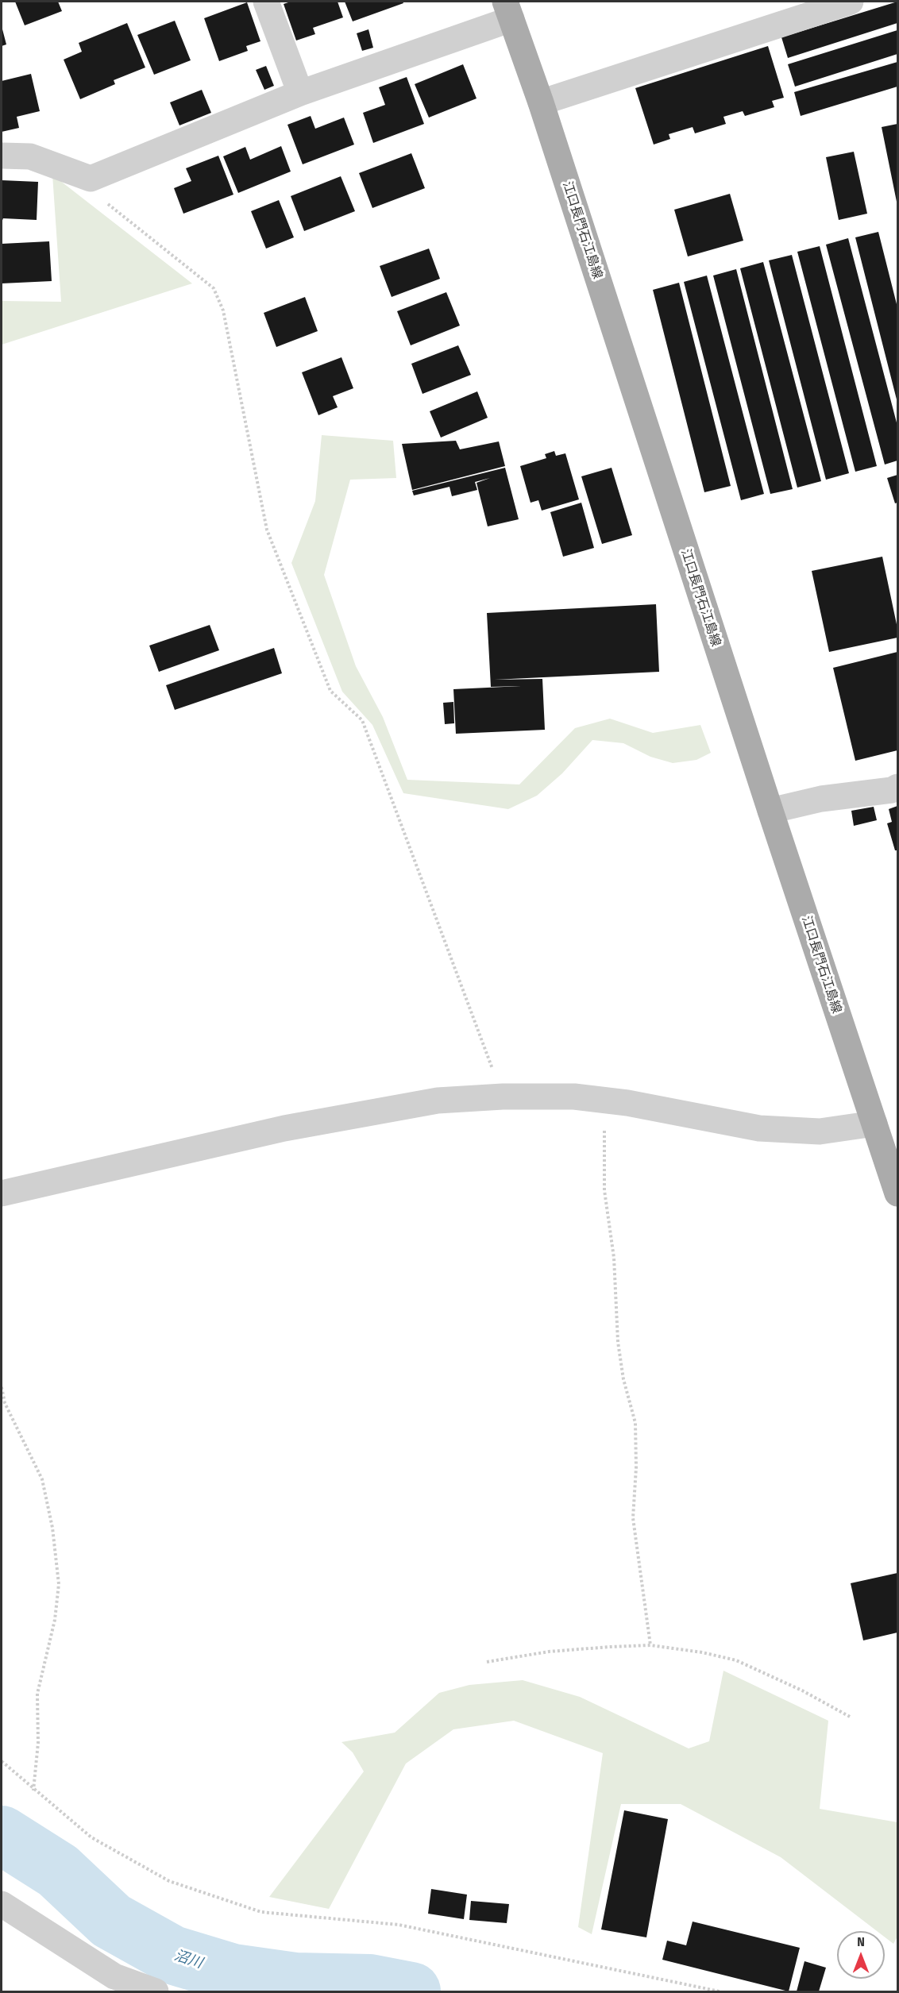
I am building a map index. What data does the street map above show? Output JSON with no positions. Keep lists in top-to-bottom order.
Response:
{
  "streets": {
    "main road": ["江口長門石江島線"]
  },
  "water": ["沼川"],
  "north": "top"
}
